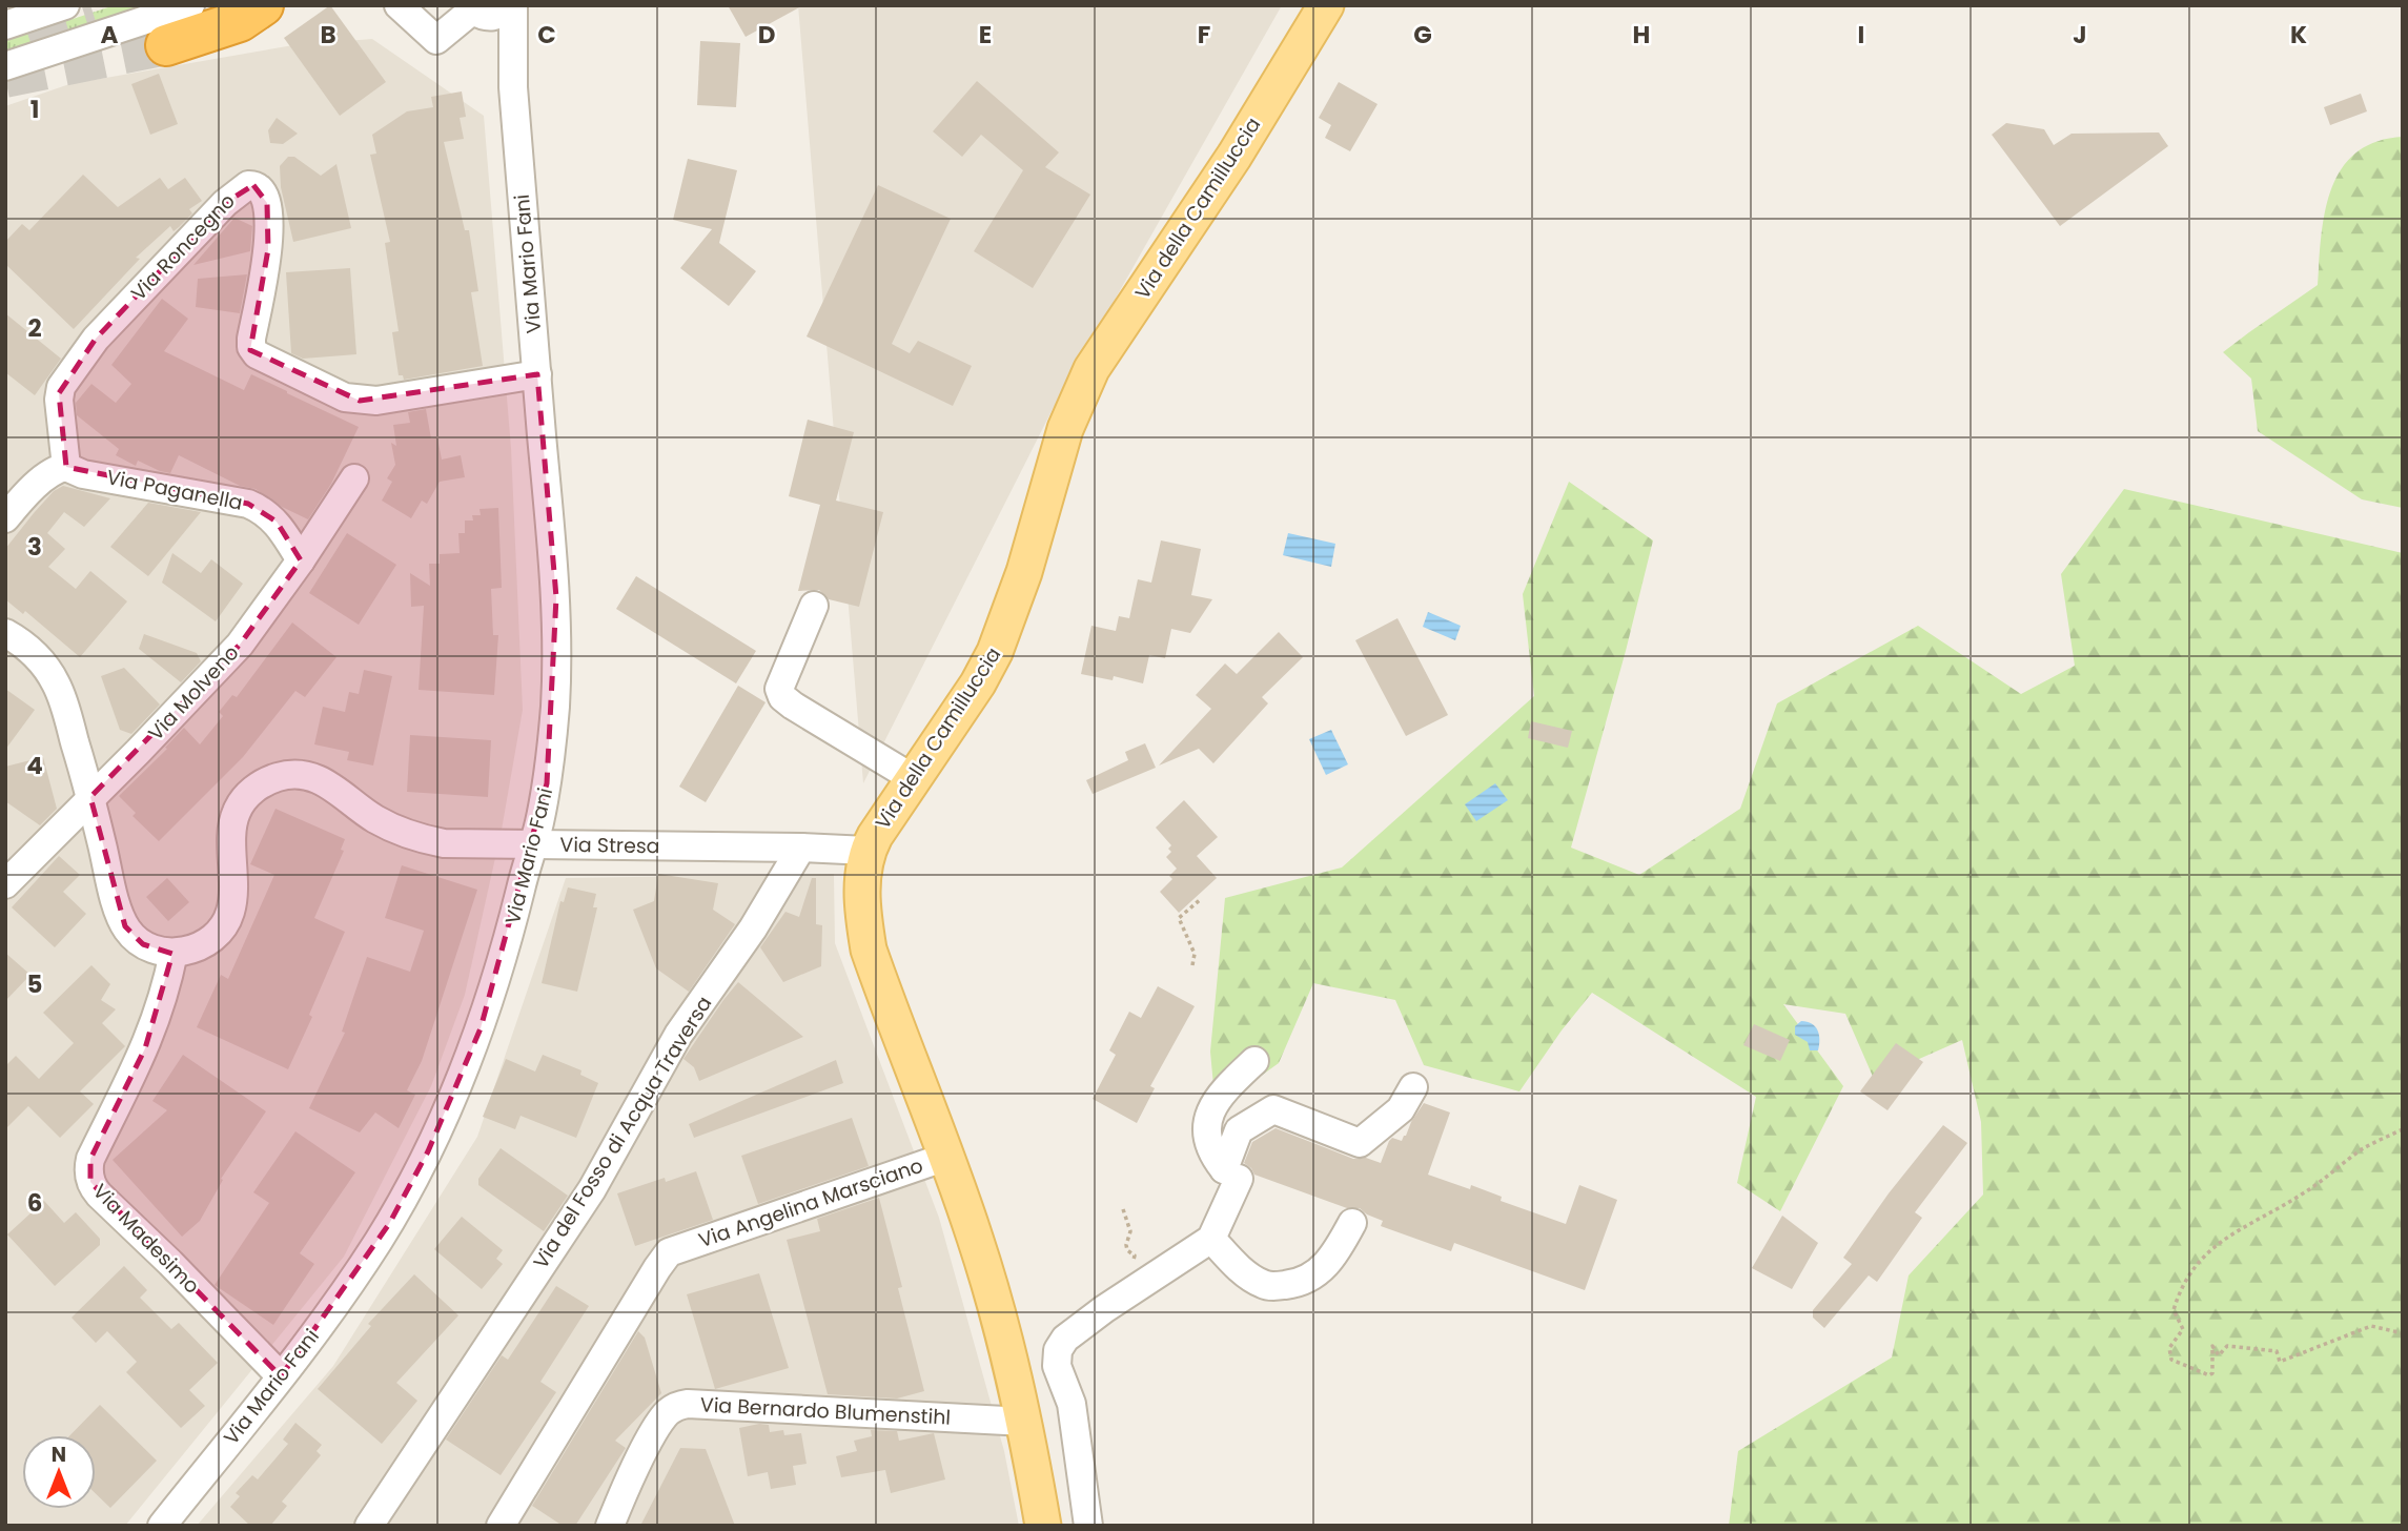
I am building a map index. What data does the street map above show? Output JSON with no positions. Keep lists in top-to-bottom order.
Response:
{
  "streets": {
    "main road": ["Via della Camilluccia"],
    "street": [
      "Via Roncegno",
      "Via Mario Fani",
      "Via Paganella",
      "Via Molveno",
      "Via Stresa",
      "Via del Fosso di Acqua Traversa",
      "Via Angelina Marsciano",
      "Via Madesimo",
      "Via Bernardo Blumenstihl"
    ]
  },
  "crossings": [
    ["Via della Camilluccia", "Via Stresa"],
    ["Via della Camilluccia", "Via Angelina Marsciano"],
    ["Via della Camilluccia", "Via Bernardo Blumenstihl"],
    ["Via Roncegno", "Via Mario Fani"],
    ["Via Roncegno", "Via Paganella"],
    ["Via Mario Fani", "Via Stresa"],
    ["Via Mario Fani", "Via Madesimo"],
    ["Via Paganella", "Via Molveno"],
    ["Via Stresa", "Via del Fosso di Acqua Traversa"],
    ["Via Stresa", "Via Madesimo"]
  ],
  "north": "top",
  "grid": {
    "columns": [
      "A",
      "B",
      "C",
      "D",
      "E",
      "F",
      "G",
      "H",
      "I",
      "J",
      "K"
    ],
    "rows": [
      "1",
      "2",
      "3",
      "4",
      "5",
      "6"
    ]
  }
}
